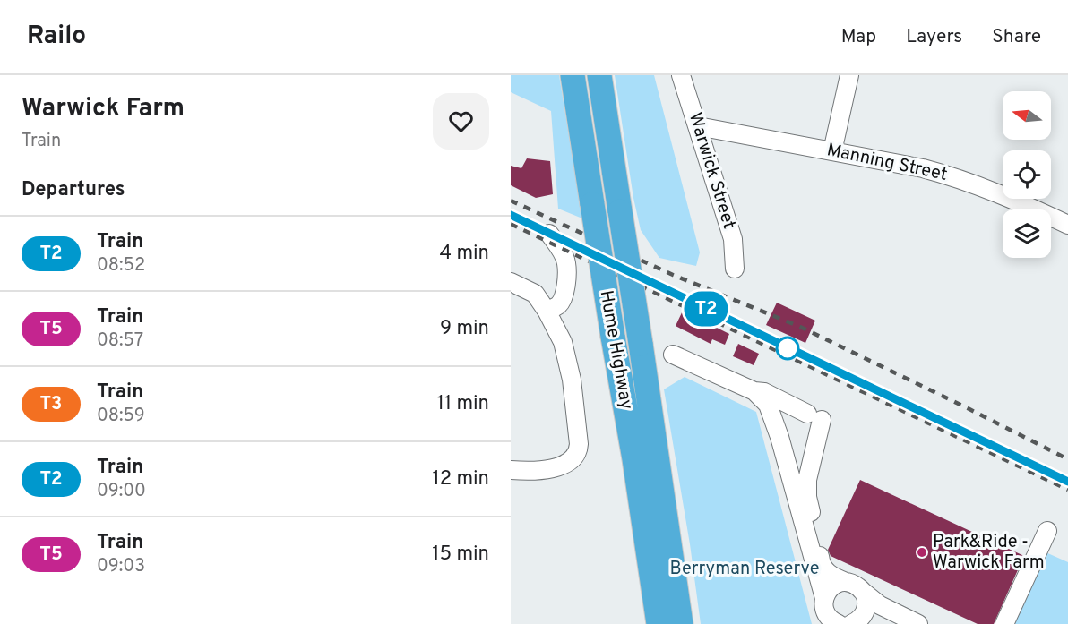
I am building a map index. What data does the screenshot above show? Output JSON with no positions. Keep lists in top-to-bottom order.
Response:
{
  "streets": {
    "highway": ["Hume Highway"],
    "street": ["Manning Street", "Warwick Street"]
  },
  "crossings": [
    ["Manning Street", "Warwick Street"]
  ],
  "parks": ["Berryman Reserve"],
  "places": ["Park&Ride - Warwick Farm"],
  "north": "left",
  "page": {
    "header": "Railo",
    "nav": ["Map", "Layers", "Share"],
    "heading": [
      ["Warwick Farm", "Train"],
      "Departures"
    ],
    "on_map": "T2",
    "list": [
      {
        "mark": "T2",
        "name": "Train",
        "note": "08:52",
        "value": "4 min"
      },
      {
        "mark": "T5",
        "name": "Train",
        "note": "08:57",
        "value": "9 min"
      },
      {
        "mark": "T3",
        "name": "Train",
        "note": "08:59",
        "value": "11 min"
      },
      {
        "mark": "T2",
        "name": "Train",
        "note": "09:00",
        "value": "12 min"
      },
      {
        "mark": "T5",
        "name": "Train",
        "note": "09:03",
        "value": "15 min"
      }
    ]
  }
}
